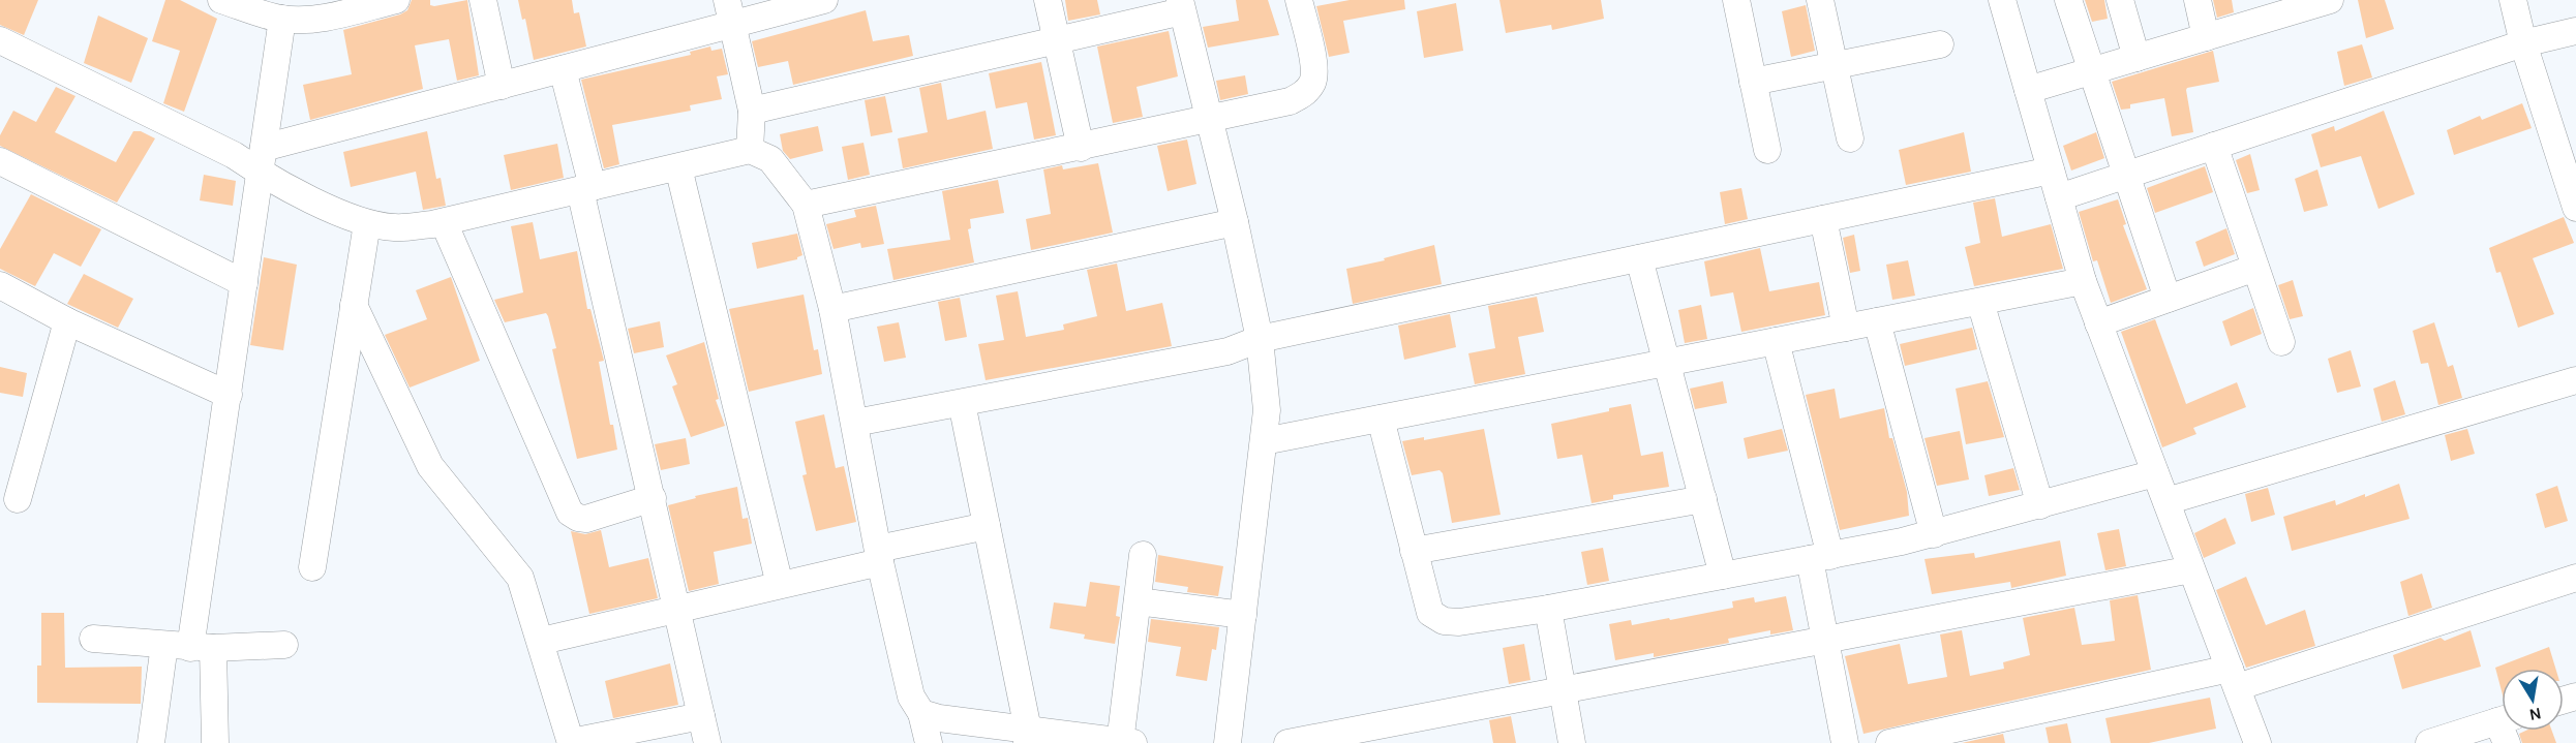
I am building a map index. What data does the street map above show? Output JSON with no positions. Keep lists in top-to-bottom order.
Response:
{
  "north": "bottom"
}
